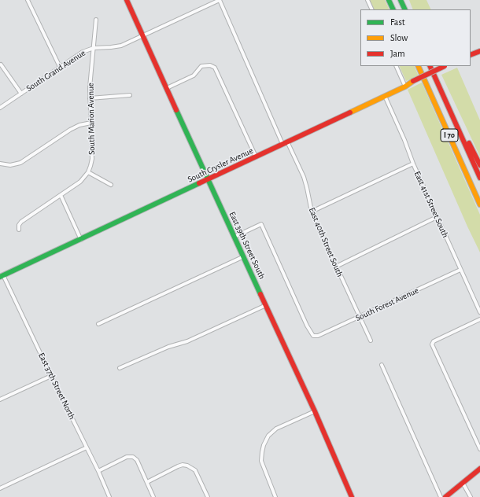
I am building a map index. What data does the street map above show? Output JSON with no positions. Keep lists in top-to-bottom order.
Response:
{
  "streets": {
    "main road": ["I 70", "South Crysler Avenue", "East 39th Street South"],
    "street": [
      "South Grand Avenue",
      "South Marion Avenue",
      "East 41st Street South",
      "East 40th Street South",
      "South Forest Avenue",
      "East 37th Street North"
    ]
  },
  "crossings": [
    ["South Grand Avenue", "South Marion Avenue"],
    ["South Grand Avenue", "East 40th Street South"],
    ["South Grand Avenue", "East 39th Street South"],
    ["South Crysler Avenue", "East 41st Street South"],
    ["South Crysler Avenue", "East 40th Street South"],
    ["South Crysler Avenue", "East 39th Street South"],
    ["South Crysler Avenue", "East 37th Street North"],
    ["East 41st Street South", "South Forest Avenue"],
    ["East 40th Street South", "South Forest Avenue"],
    ["East 39th Street South", "South Forest Avenue"]
  ],
  "legend": ["Fast", "Slow", "Jam"]
}
